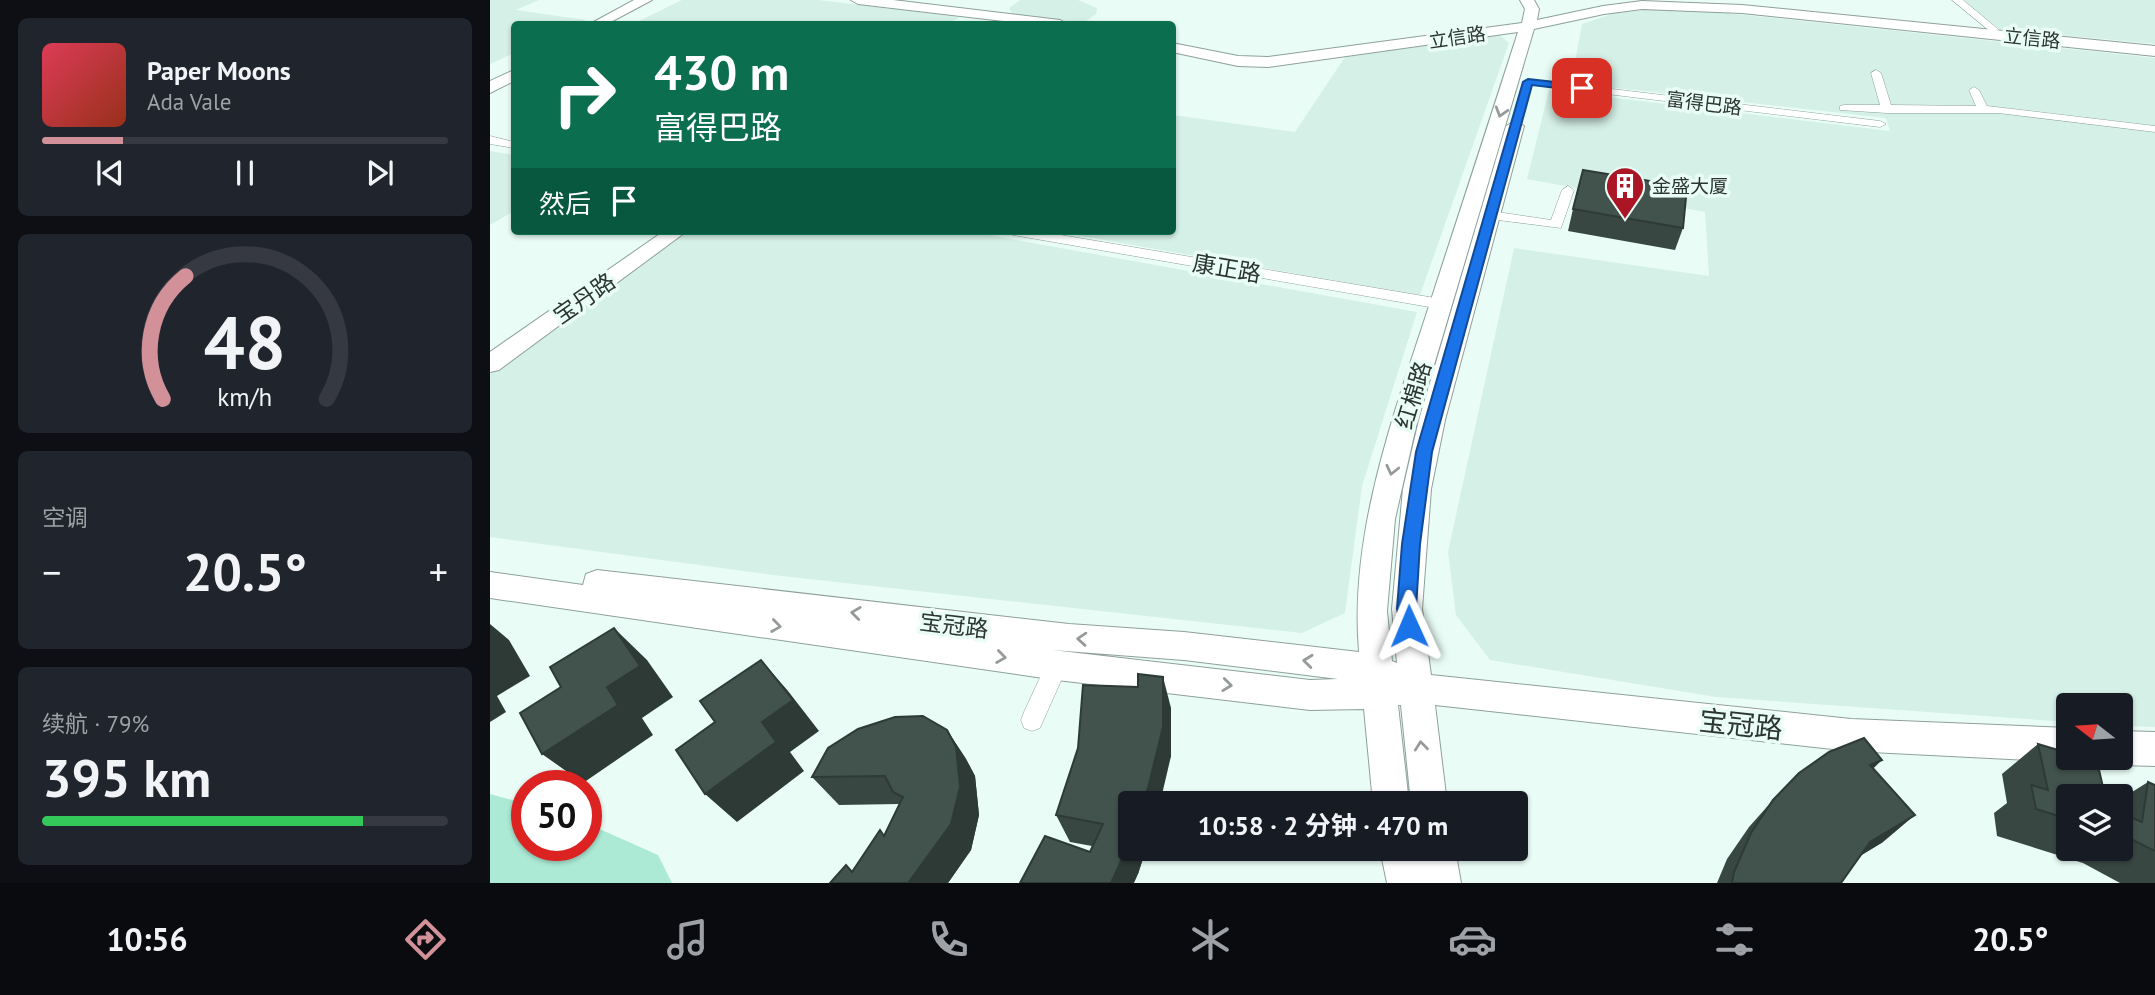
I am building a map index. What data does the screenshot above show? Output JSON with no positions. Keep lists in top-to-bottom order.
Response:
{
  "streets": {
    "street": [
      "立信路",
      "富得巴路",
      "康正路",
      "宝丹路",
      "红棉路",
      "宝冠路"
    ]
  },
  "crossings": [
    ["立信路", "红棉路"],
    ["富得巴路", "红棉路"],
    ["康正路", "红棉路"],
    ["红棉路", "宝冠路"]
  ],
  "places": {
    "building": ["金盛大厦"]
  },
  "north": "left",
  "page": {
    "turn": ["430 m", "富得巴路"],
    "song": ["Paper Moons", "Ada Vale"],
    "then": "然后",
    "tile": [
      "空调",
      ["续航 · 79%", "395 km"]
    ],
    "heat": ["−", "20.5°", "+"],
    "limit": "50",
    "trip": "10:58 · 2 分钟 · 470 m",
    "tabs": ["10:56", "20.5°"],
    "gauge": ["48", "km/h"]
  }
}
